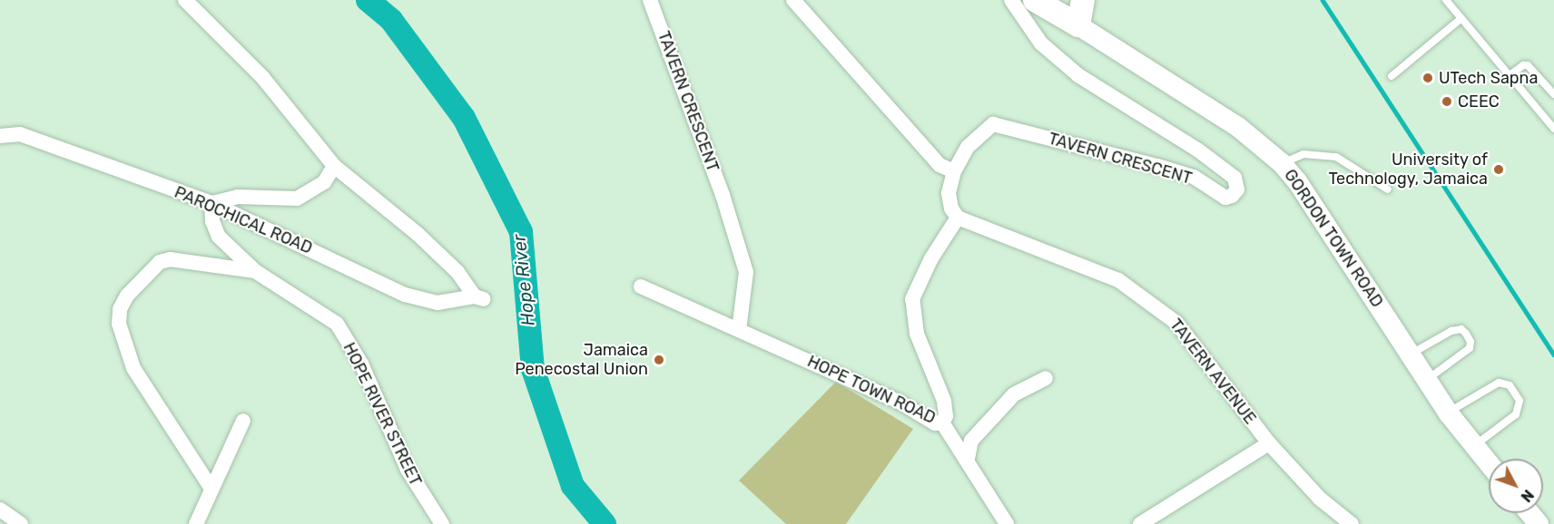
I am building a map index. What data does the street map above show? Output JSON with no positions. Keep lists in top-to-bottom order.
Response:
{
  "streets": {
    "main road": ["GORDON TOWN ROAD"],
    "street": [
      "TAVERN CRESCENT",
      "PAROCHICAL ROAD",
      "TAVERN AVENUE",
      "HOPE TOWN ROAD",
      "HOPE RIVER STREET"
    ]
  },
  "crossings": [
    ["TAVERN CRESCENT", "HOPE TOWN ROAD"],
    ["PAROCHICAL ROAD", "HOPE RIVER STREET"],
    ["TAVERN AVENUE", "HOPE TOWN ROAD"]
  ],
  "water": ["Hope River"],
  "places": [
    "UTech Sapna",
    "CEEC",
    "University of Technology, Jamaica",
    "Jamaica Penecostal Union"
  ],
  "north": "bottom right"
}
